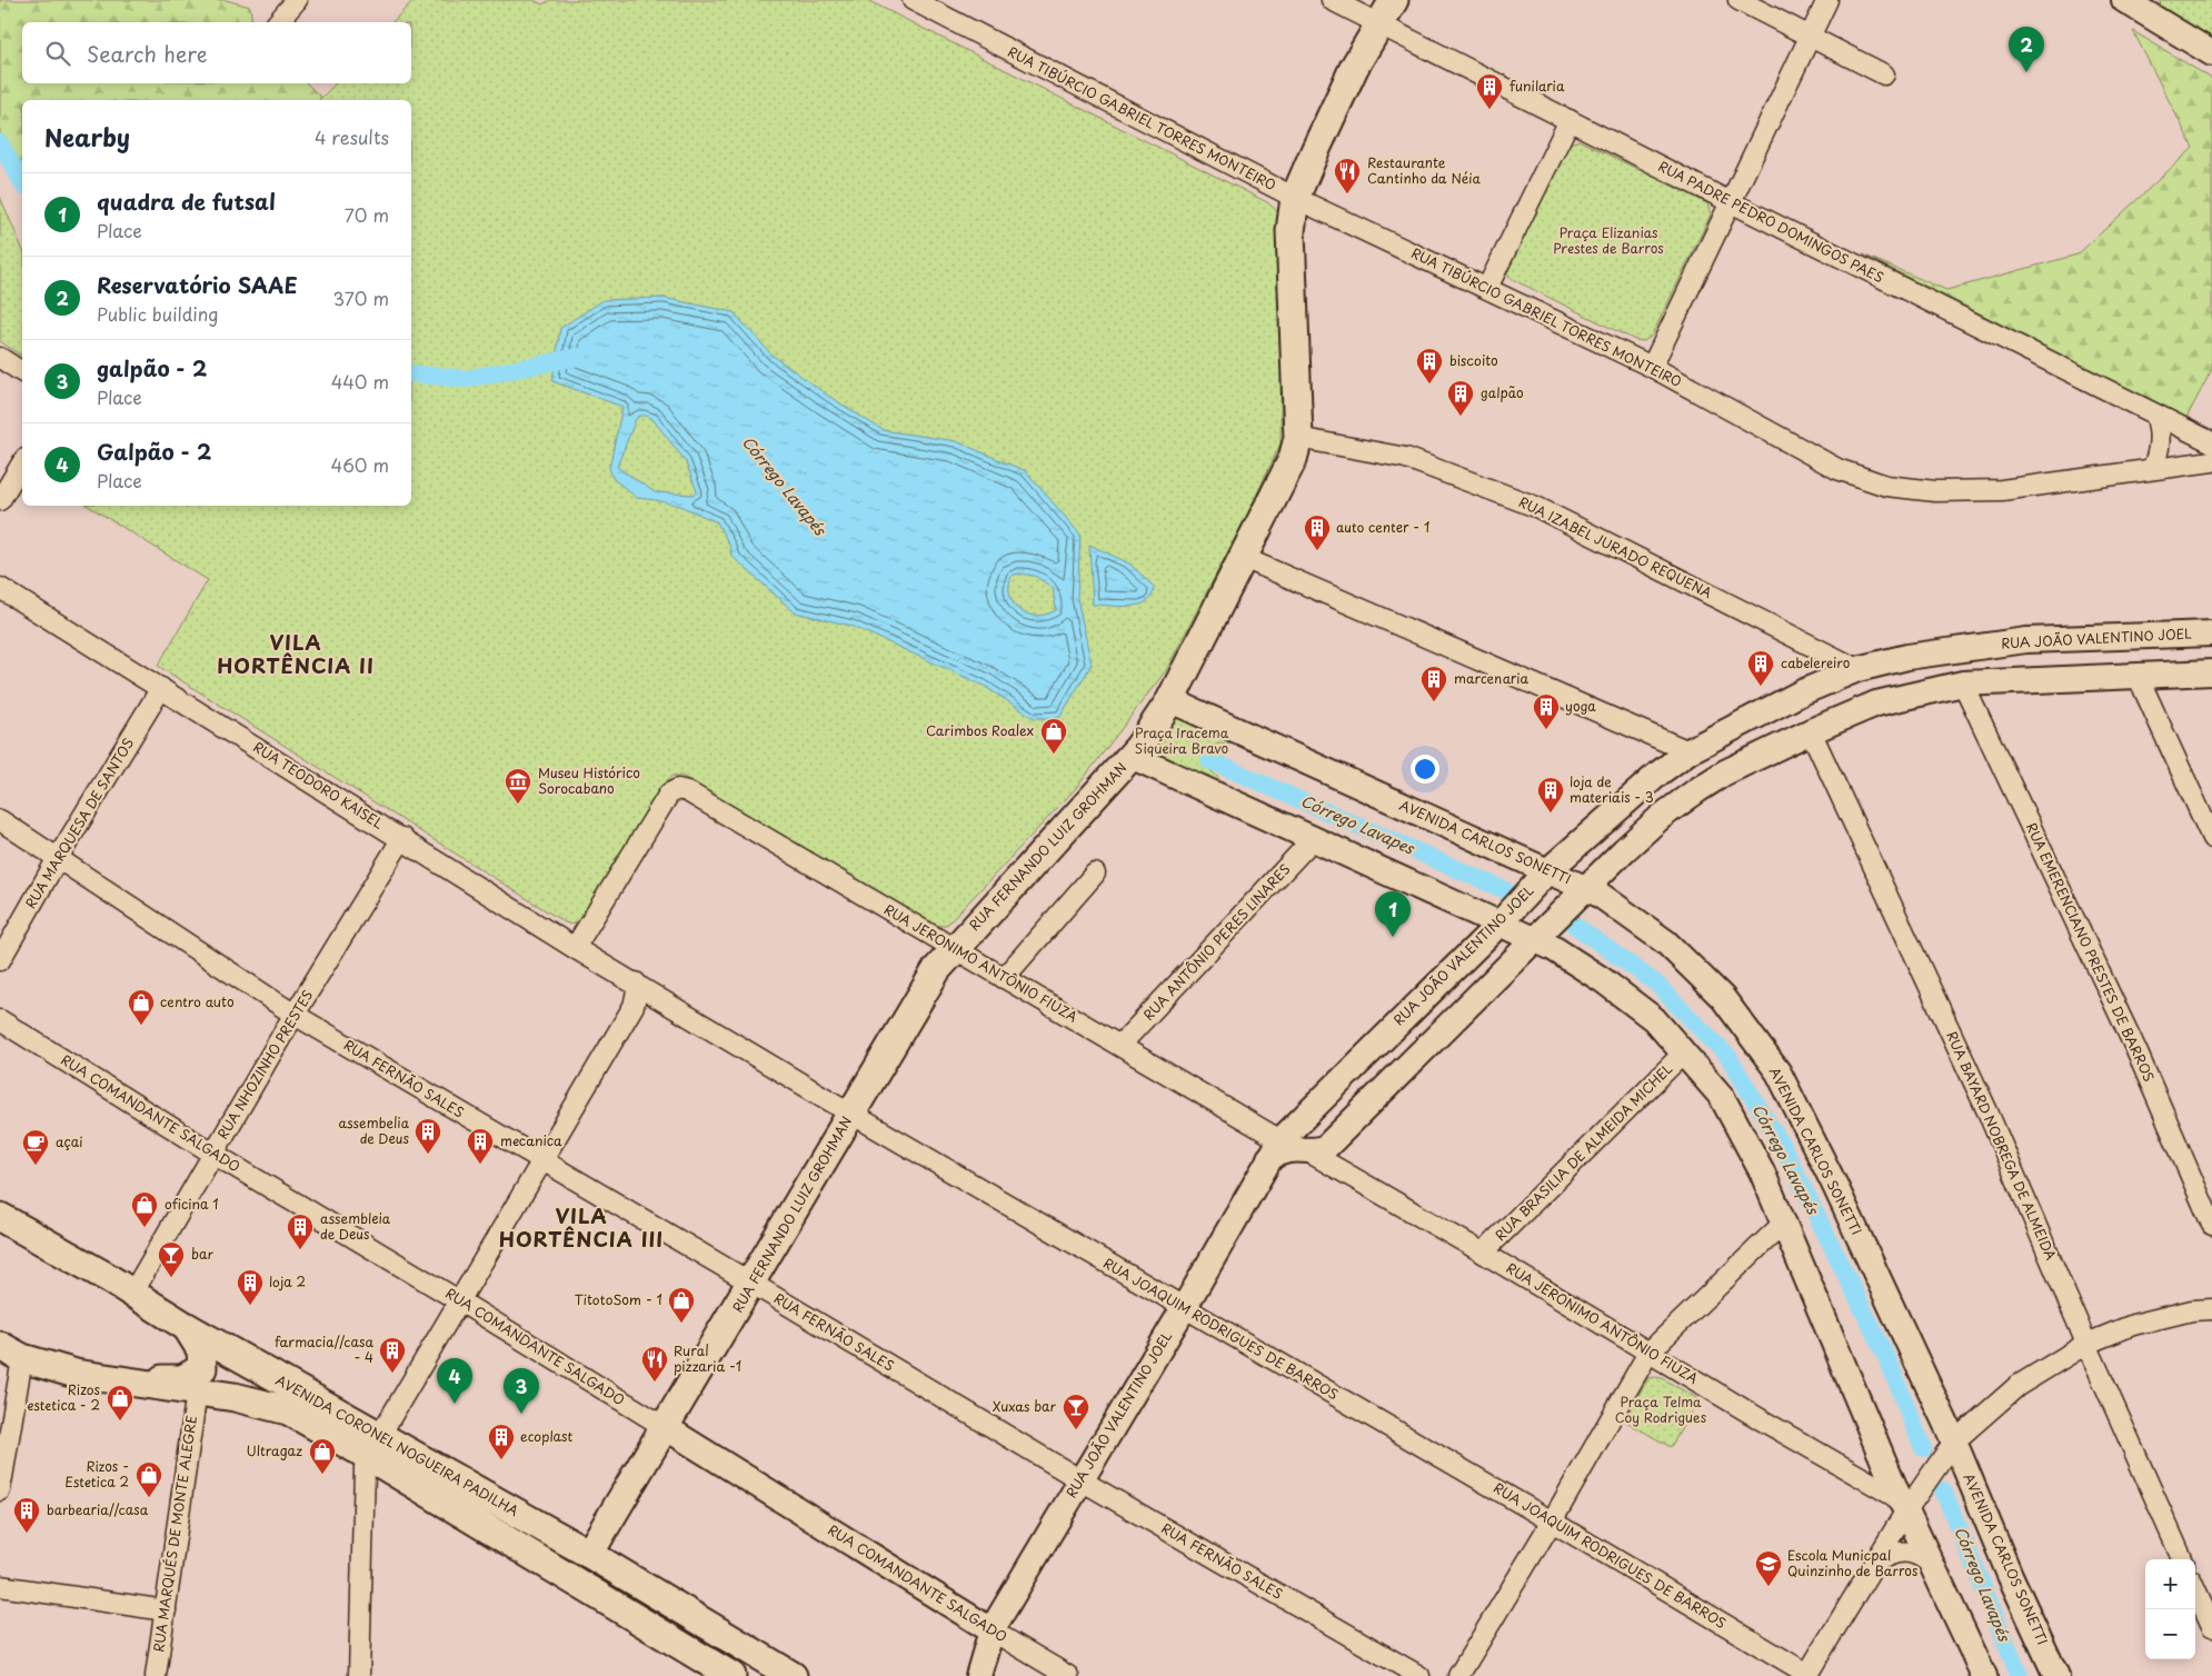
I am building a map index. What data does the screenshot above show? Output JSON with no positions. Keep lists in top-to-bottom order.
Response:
{
  "streets": {
    "main road": ["RUA FERNANDO LUIZ GROHMAN", "AVENIDA CORONEL NOGUEIRA PADILHA"],
    "street": [
      "RUA TIBÚRCIO GABRIEL TORRES MONTEIRO",
      "RUA PADRE PEDRO DOMINGOS PAES",
      "RUA IZABEL JURADO REQUENA",
      "RUA JOÃO VALENTINO JOEL",
      "RUA TEODORO KAISEL",
      "RUA MARQUESA DE SANTOS",
      "AVENIDA CARLOS SONETTI",
      "RUA ANTÔNIO PERES LINARES",
      "RUA EMERENCIANO PRESTES DE BARROS",
      "RUA JERONIMO ANTÔNIO FIUZA",
      "RUA NHOZINHO PRESTES",
      "RUA FERNÃO SALES",
      "RUA COMANDANTE SALGADO",
      "RUA BAYARD NOBREGA DE ALMEIDA",
      "RUA BRASILIA DE ALMEIDA MICHEL",
      "RUA JOAQUIM RODRIGUES DE BARROS",
      "RUA MARQUÉS DE MONTE ALEGRE"
    ]
  },
  "crossings": [
    ["RUA TIBÚRCIO GABRIEL TORRES MONTEIRO", "RUA FERNANDO LUIZ GROHMAN"],
    ["RUA PADRE PEDRO DOMINGOS PAES", "RUA FERNANDO LUIZ GROHMAN"],
    ["RUA IZABEL JURADO REQUENA", "RUA JOÃO VALENTINO JOEL"],
    ["RUA IZABEL JURADO REQUENA", "RUA FERNANDO LUIZ GROHMAN"],
    ["RUA JOÃO VALENTINO JOEL", "AVENIDA CARLOS SONETTI"],
    ["RUA JOÃO VALENTINO JOEL", "RUA JERONIMO ANTÔNIO FIUZA"],
    ["RUA JOÃO VALENTINO JOEL", "RUA FERNÃO SALES"],
    ["RUA JOÃO VALENTINO JOEL", "RUA COMANDANTE SALGADO"],
    ["RUA JOÃO VALENTINO JOEL", "RUA JOAQUIM RODRIGUES DE BARROS"],
    ["RUA TEODORO KAISEL", "RUA MARQUESA DE SANTOS"],
    ["RUA TEODORO KAISEL", "RUA JERONIMO ANTÔNIO FIUZA"],
    ["RUA TEODORO KAISEL", "RUA NHOZINHO PRESTES"],
    ["RUA TEODORO KAISEL", "RUA JOAQUIM RODRIGUES DE BARROS"],
    ["RUA MARQUESA DE SANTOS", "RUA FERNÃO SALES"],
    ["AVENIDA CARLOS SONETTI", "RUA FERNANDO LUIZ GROHMAN"],
    ["RUA FERNANDO LUIZ GROHMAN", "RUA JERONIMO ANTÔNIO FIUZA"],
    ["RUA FERNANDO LUIZ GROHMAN", "RUA FERNÃO SALES"],
    ["RUA FERNANDO LUIZ GROHMAN", "RUA COMANDANTE SALGADO"],
    ["RUA FERNANDO LUIZ GROHMAN", "RUA JOAQUIM RODRIGUES DE BARROS"],
    ["RUA FERNANDO LUIZ GROHMAN", "AVENIDA CORONEL NOGUEIRA PADILHA"],
    ["RUA ANTÔNIO PERES LINARES", "RUA JERONIMO ANTÔNIO FIUZA"],
    ["RUA JERONIMO ANTÔNIO FIUZA", "RUA BRASILIA DE ALMEIDA MICHEL"],
    ["RUA NHOZINHO PRESTES", "RUA FERNÃO SALES"],
    ["RUA NHOZINHO PRESTES", "RUA COMANDANTE SALGADO"],
    ["RUA NHOZINHO PRESTES", "AVENIDA CORONEL NOGUEIRA PADILHA"],
    ["AVENIDA CORONEL NOGUEIRA PADILHA", "RUA MARQUÉS DE MONTE ALEGRE"]
  ],
  "districts": ["VILA HORTÊNCIA II", "VILA HORTÊNCIA III"],
  "water": ["Córrego Lavapés", "Córrego Lavapes"],
  "parks": ["Praça Elizanias Prestes de Barros", "Praça Iracema Siqueira Bravo", "Praça Telma Coy Rodrigues"],
  "places": {
    "building": [
      "funilaria",
      "biscoito",
      "galpão",
      "auto center - 1",
      "cabelereiro",
      "marcenaria",
      "yoga",
      "loja de materiais - 3",
      "assembelia de Deus",
      "mecanica",
      "assembleia de Deus",
      "loja 2",
      "farmacia//casa - 4",
      "ecoplast",
      "barbearia//casa"
    ],
    "restaurant": ["Restaurante Cantinho da Néia", "Rural pizzaria -1"],
    "shop": [
      "Carimbos Roalex",
      "centro auto",
      "oficina 1",
      "TitotoSom - 1",
      "Rizos estetica - 2",
      "Ultragaz",
      "Rizos - Estetica 2"
    ],
    "museum": ["Museu Histórico Sorocabano"],
    "cafe": ["açai"],
    "bar": ["bar", "Xuxas bar"],
    "school or university": ["Escola Municpal Quinzinho de Barros"]
  },
  "page": {
    "search": "Search here",
    "pins": [
      "2",
      "1",
      "4",
      "3"
    ],
    "heading": ["Nearby", "4 results"],
    "list": [
      {
        "mark": "1",
        "name": "quadra de futsal",
        "note": "Place",
        "value": "70 m"
      },
      {
        "mark": "2",
        "name": "Reservatório SAAE",
        "note": "Public building",
        "value": "370 m"
      },
      {
        "mark": "3",
        "name": "galpão - 2",
        "note": "Place",
        "value": "440 m"
      },
      {
        "mark": "4",
        "name": "Galpão - 2",
        "note": "Place",
        "value": "460 m"
      }
    ],
    "map_buttons": ["+", "−"]
  }
}
